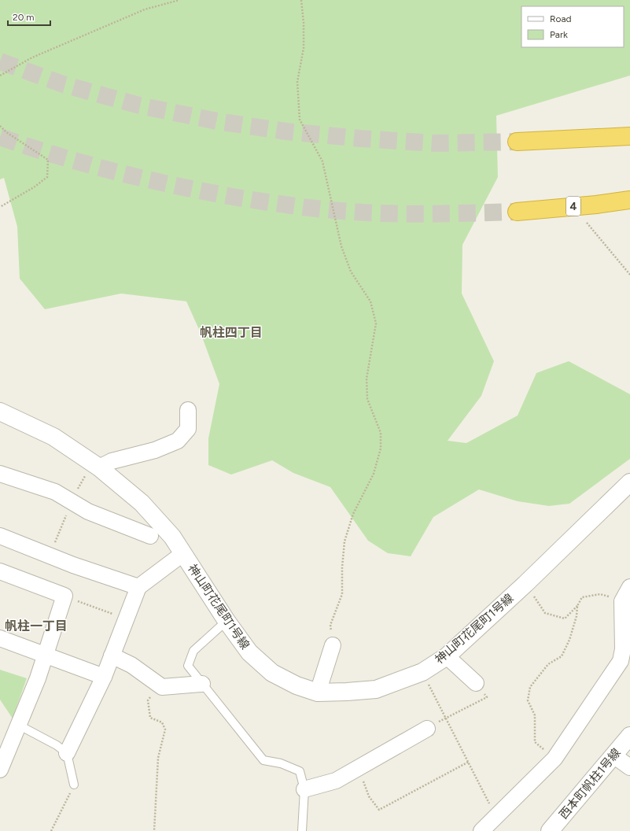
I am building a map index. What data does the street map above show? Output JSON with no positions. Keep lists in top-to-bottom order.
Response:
{
  "streets": {
    "highway": ["4"],
    "street": ["神山町花尾町1号線", "西本町帆柱1号線"]
  },
  "districts": ["帆柱四丁目", "帆柱一丁目"],
  "legend": ["Road", "Park"],
  "scale_bar": "20 m"
}
